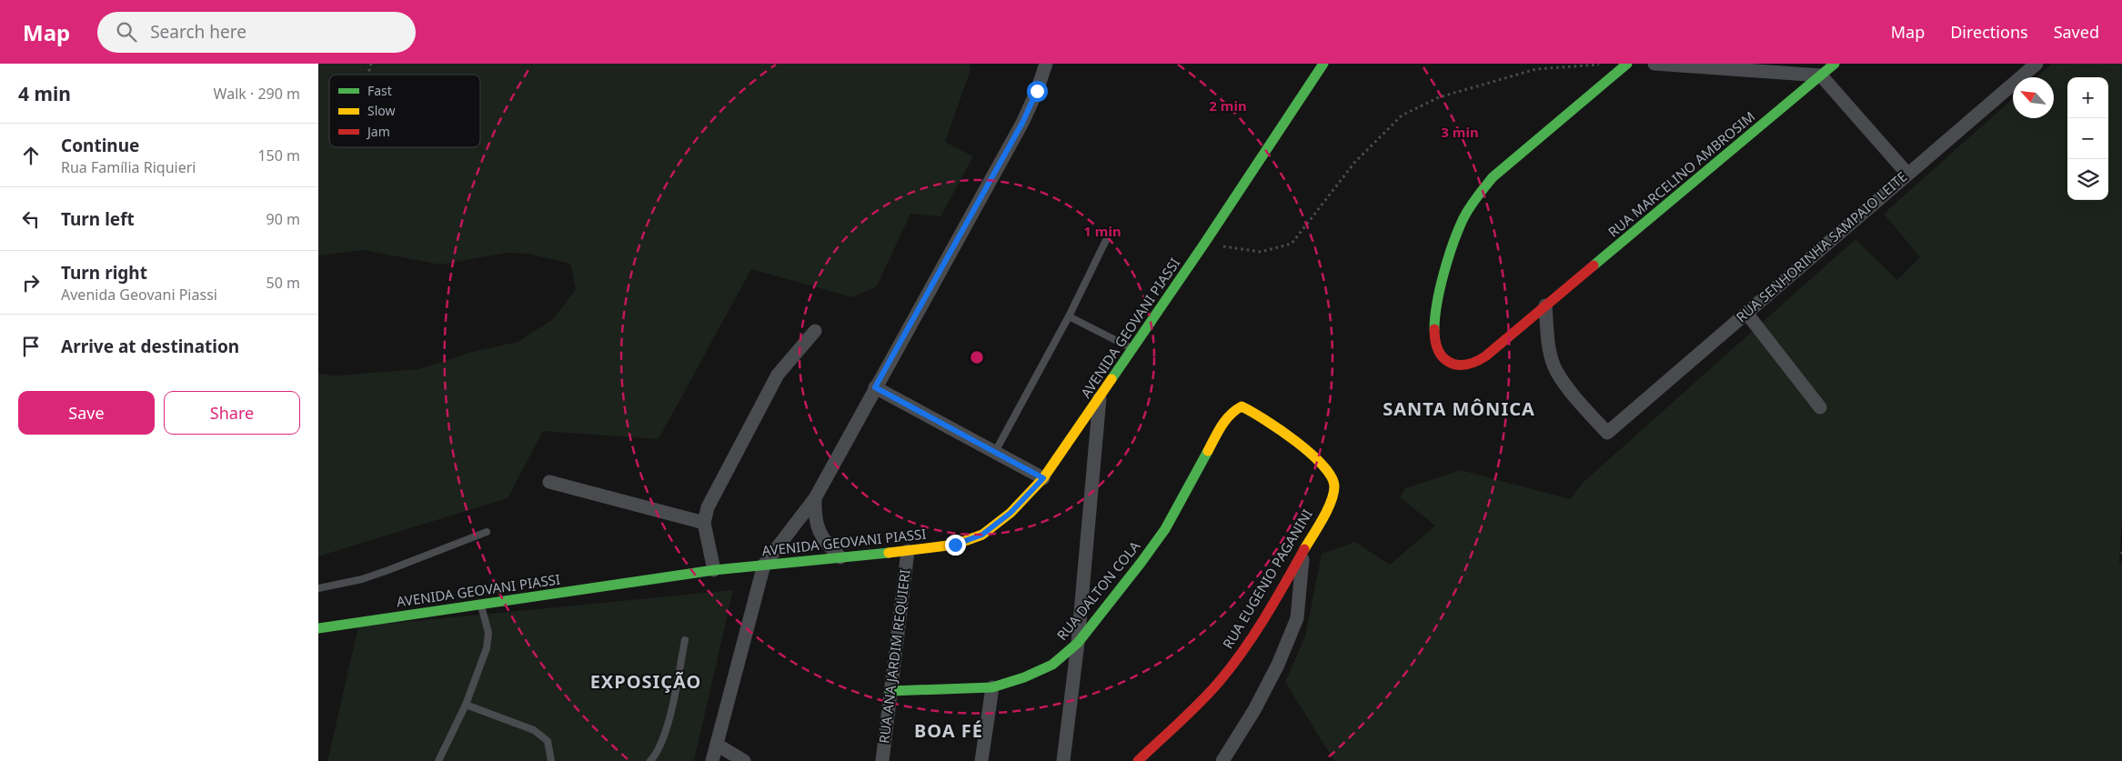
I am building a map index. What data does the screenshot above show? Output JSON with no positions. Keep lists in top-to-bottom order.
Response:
{
  "streets": {
    "street": [
      "RUA MARCELINO AMBROSIM",
      "RUA SENHORINHA SAMPAIO LEITE",
      "AVENIDA GEOVANI PIASSI",
      "RUA EUGENIO PAGANINI",
      "RUA DALTON COLA",
      "RUA ANA JARDIM REQUIERI"
    ]
  },
  "crossings": [
    ["RUA MARCELINO AMBROSIM", "RUA SENHORINHA SAMPAIO LEITE"],
    ["AVENIDA GEOVANI PIASSI", "RUA ANA JARDIM REQUIERI"],
    ["RUA EUGENIO PAGANINI", "RUA DALTON COLA"],
    ["RUA DALTON COLA", "RUA ANA JARDIM REQUIERI"]
  ],
  "districts": ["SANTA MÔNICA", "EXPOSIÇÃO", "BOA FÉ"],
  "legend": ["Fast", "Slow", "Jam"],
  "north": "top left",
  "page": {
    "header": "Map",
    "search": "Search here",
    "nav": ["Map", "Directions", "Saved"],
    "heading": ["4 min", "Walk · 290 m"],
    "map_buttons": ["+", "−"],
    "list": [
      ["Continue", "Rua Família Riquieri", "150 m"],
      ["Turn left", "90 m"],
      ["Turn right", "Avenida Geovani Piassi", "50 m"],
      "Arrive at destination"
    ],
    "buttons": ["Save", "Share"]
  },
  "rings": ["2 min", "3 min", "1 min"]
}
